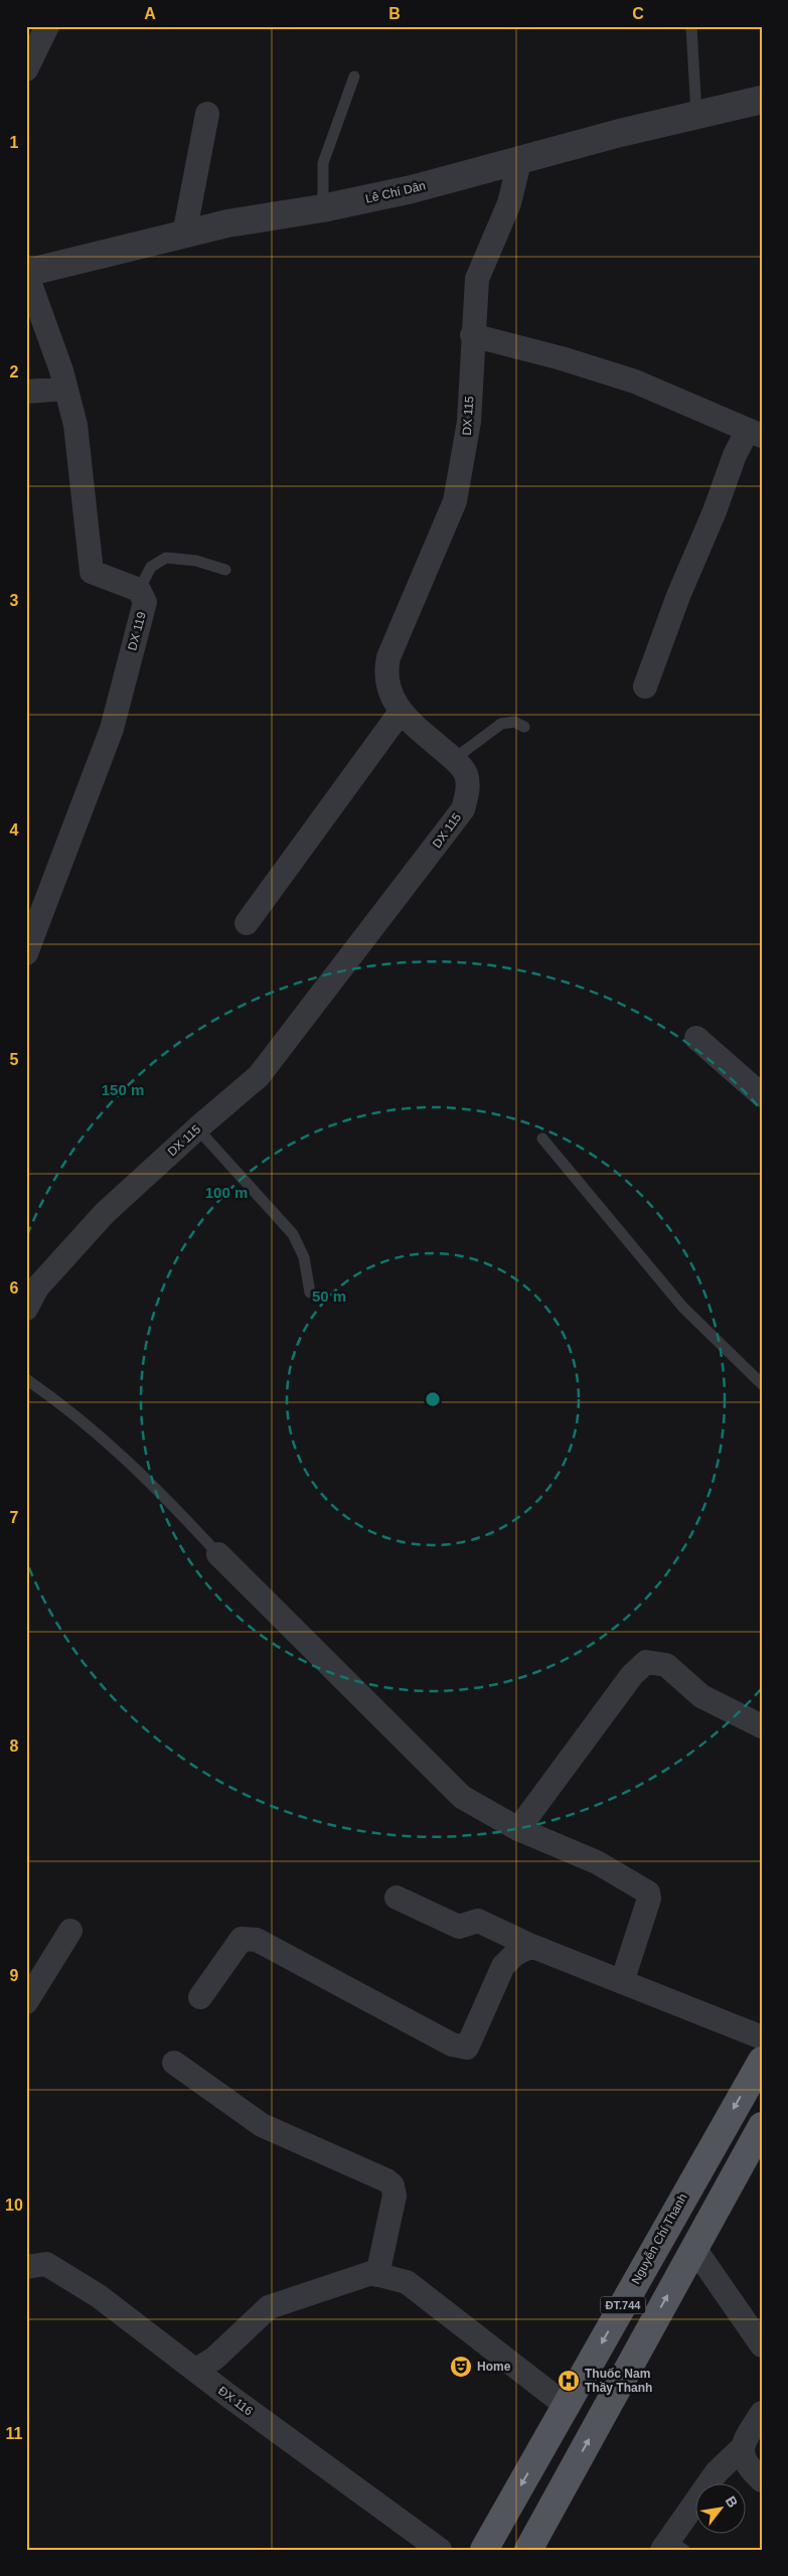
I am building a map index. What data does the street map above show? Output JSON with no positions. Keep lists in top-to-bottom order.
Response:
{
  "streets": {
    "main road": ["Nguyễn Chí Thanh", "ĐT.744"],
    "street": [
      "Lê Chí Dân",
      "DX 115",
      "DX 119",
      "ĐX 116"
    ]
  },
  "crossings": [
    ["Lê Chí Dân", "DX 115"]
  ],
  "places": {
    "theatre": ["Home"],
    "hospital": ["Thuốc Nam Thầy Thanh"]
  },
  "north": "top right",
  "grid": {
    "columns": ["A", "B", "C"],
    "rows": [
      "1",
      "2",
      "3",
      "4",
      "5",
      "6",
      "7",
      "8",
      "9",
      "10",
      "11"
    ]
  },
  "rings": ["150 m", "100 m", "50 m"]
}
